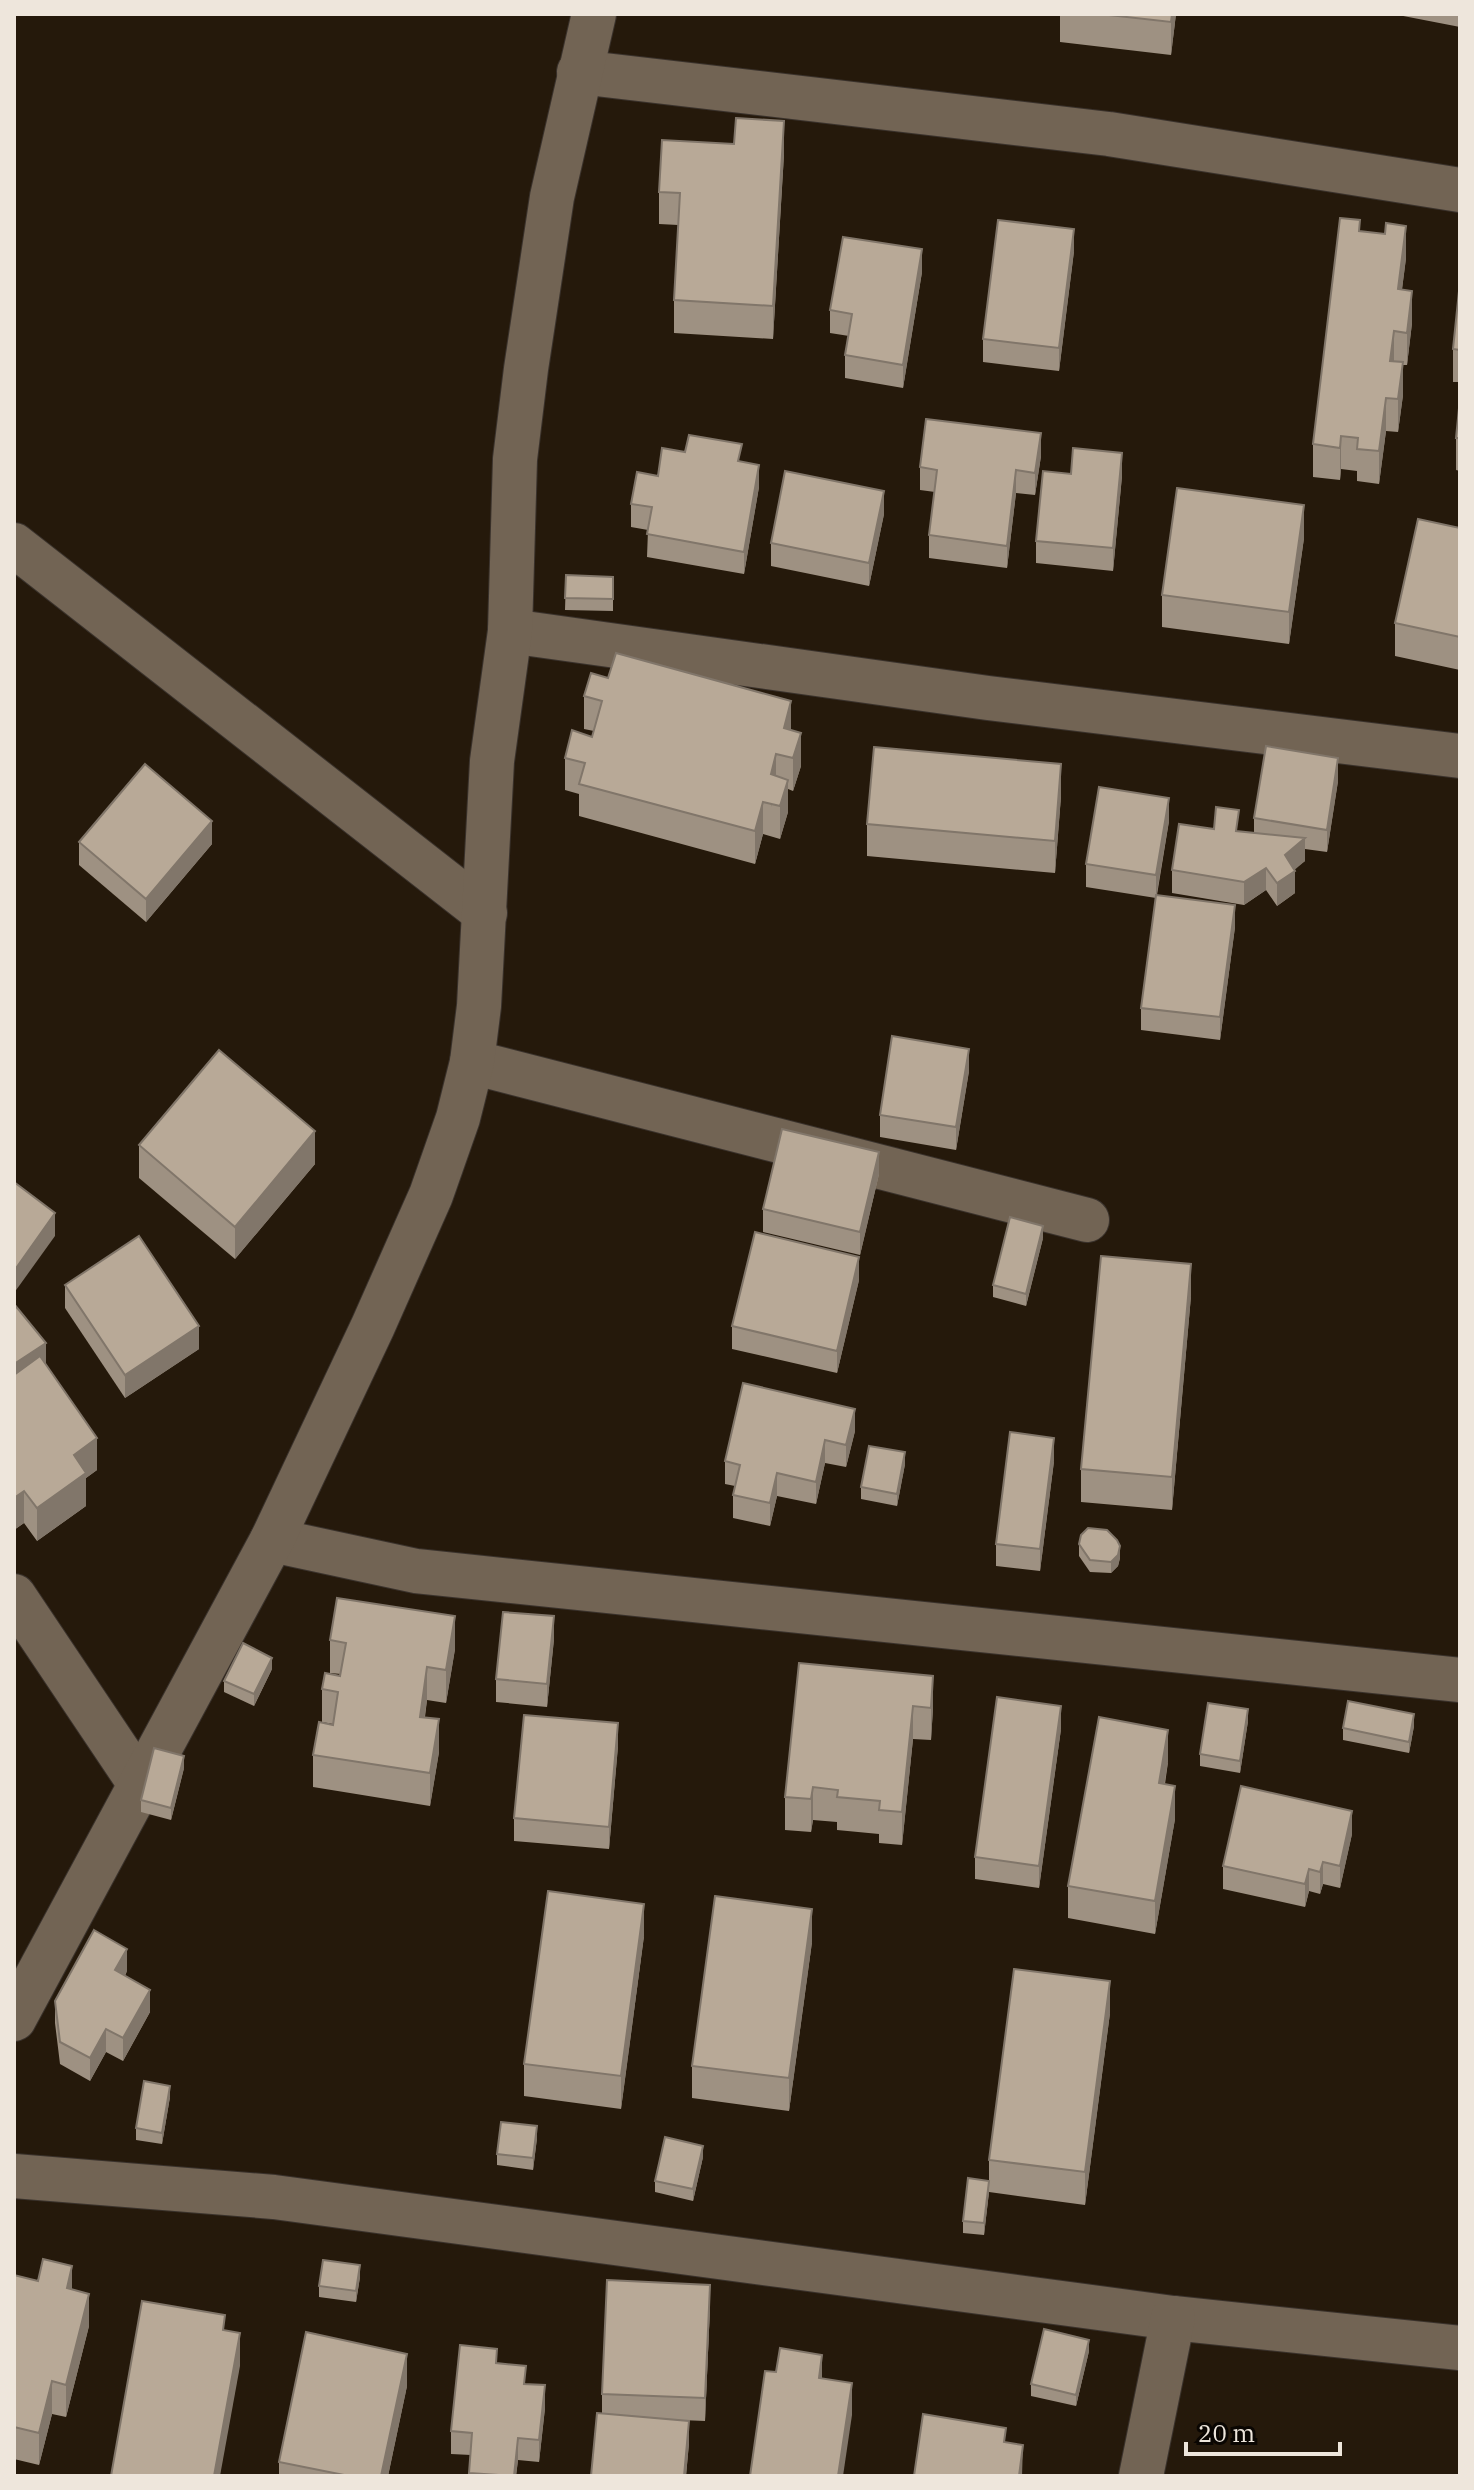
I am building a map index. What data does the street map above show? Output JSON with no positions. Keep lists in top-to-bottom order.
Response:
{
  "scale_bar": "20 m"
}
